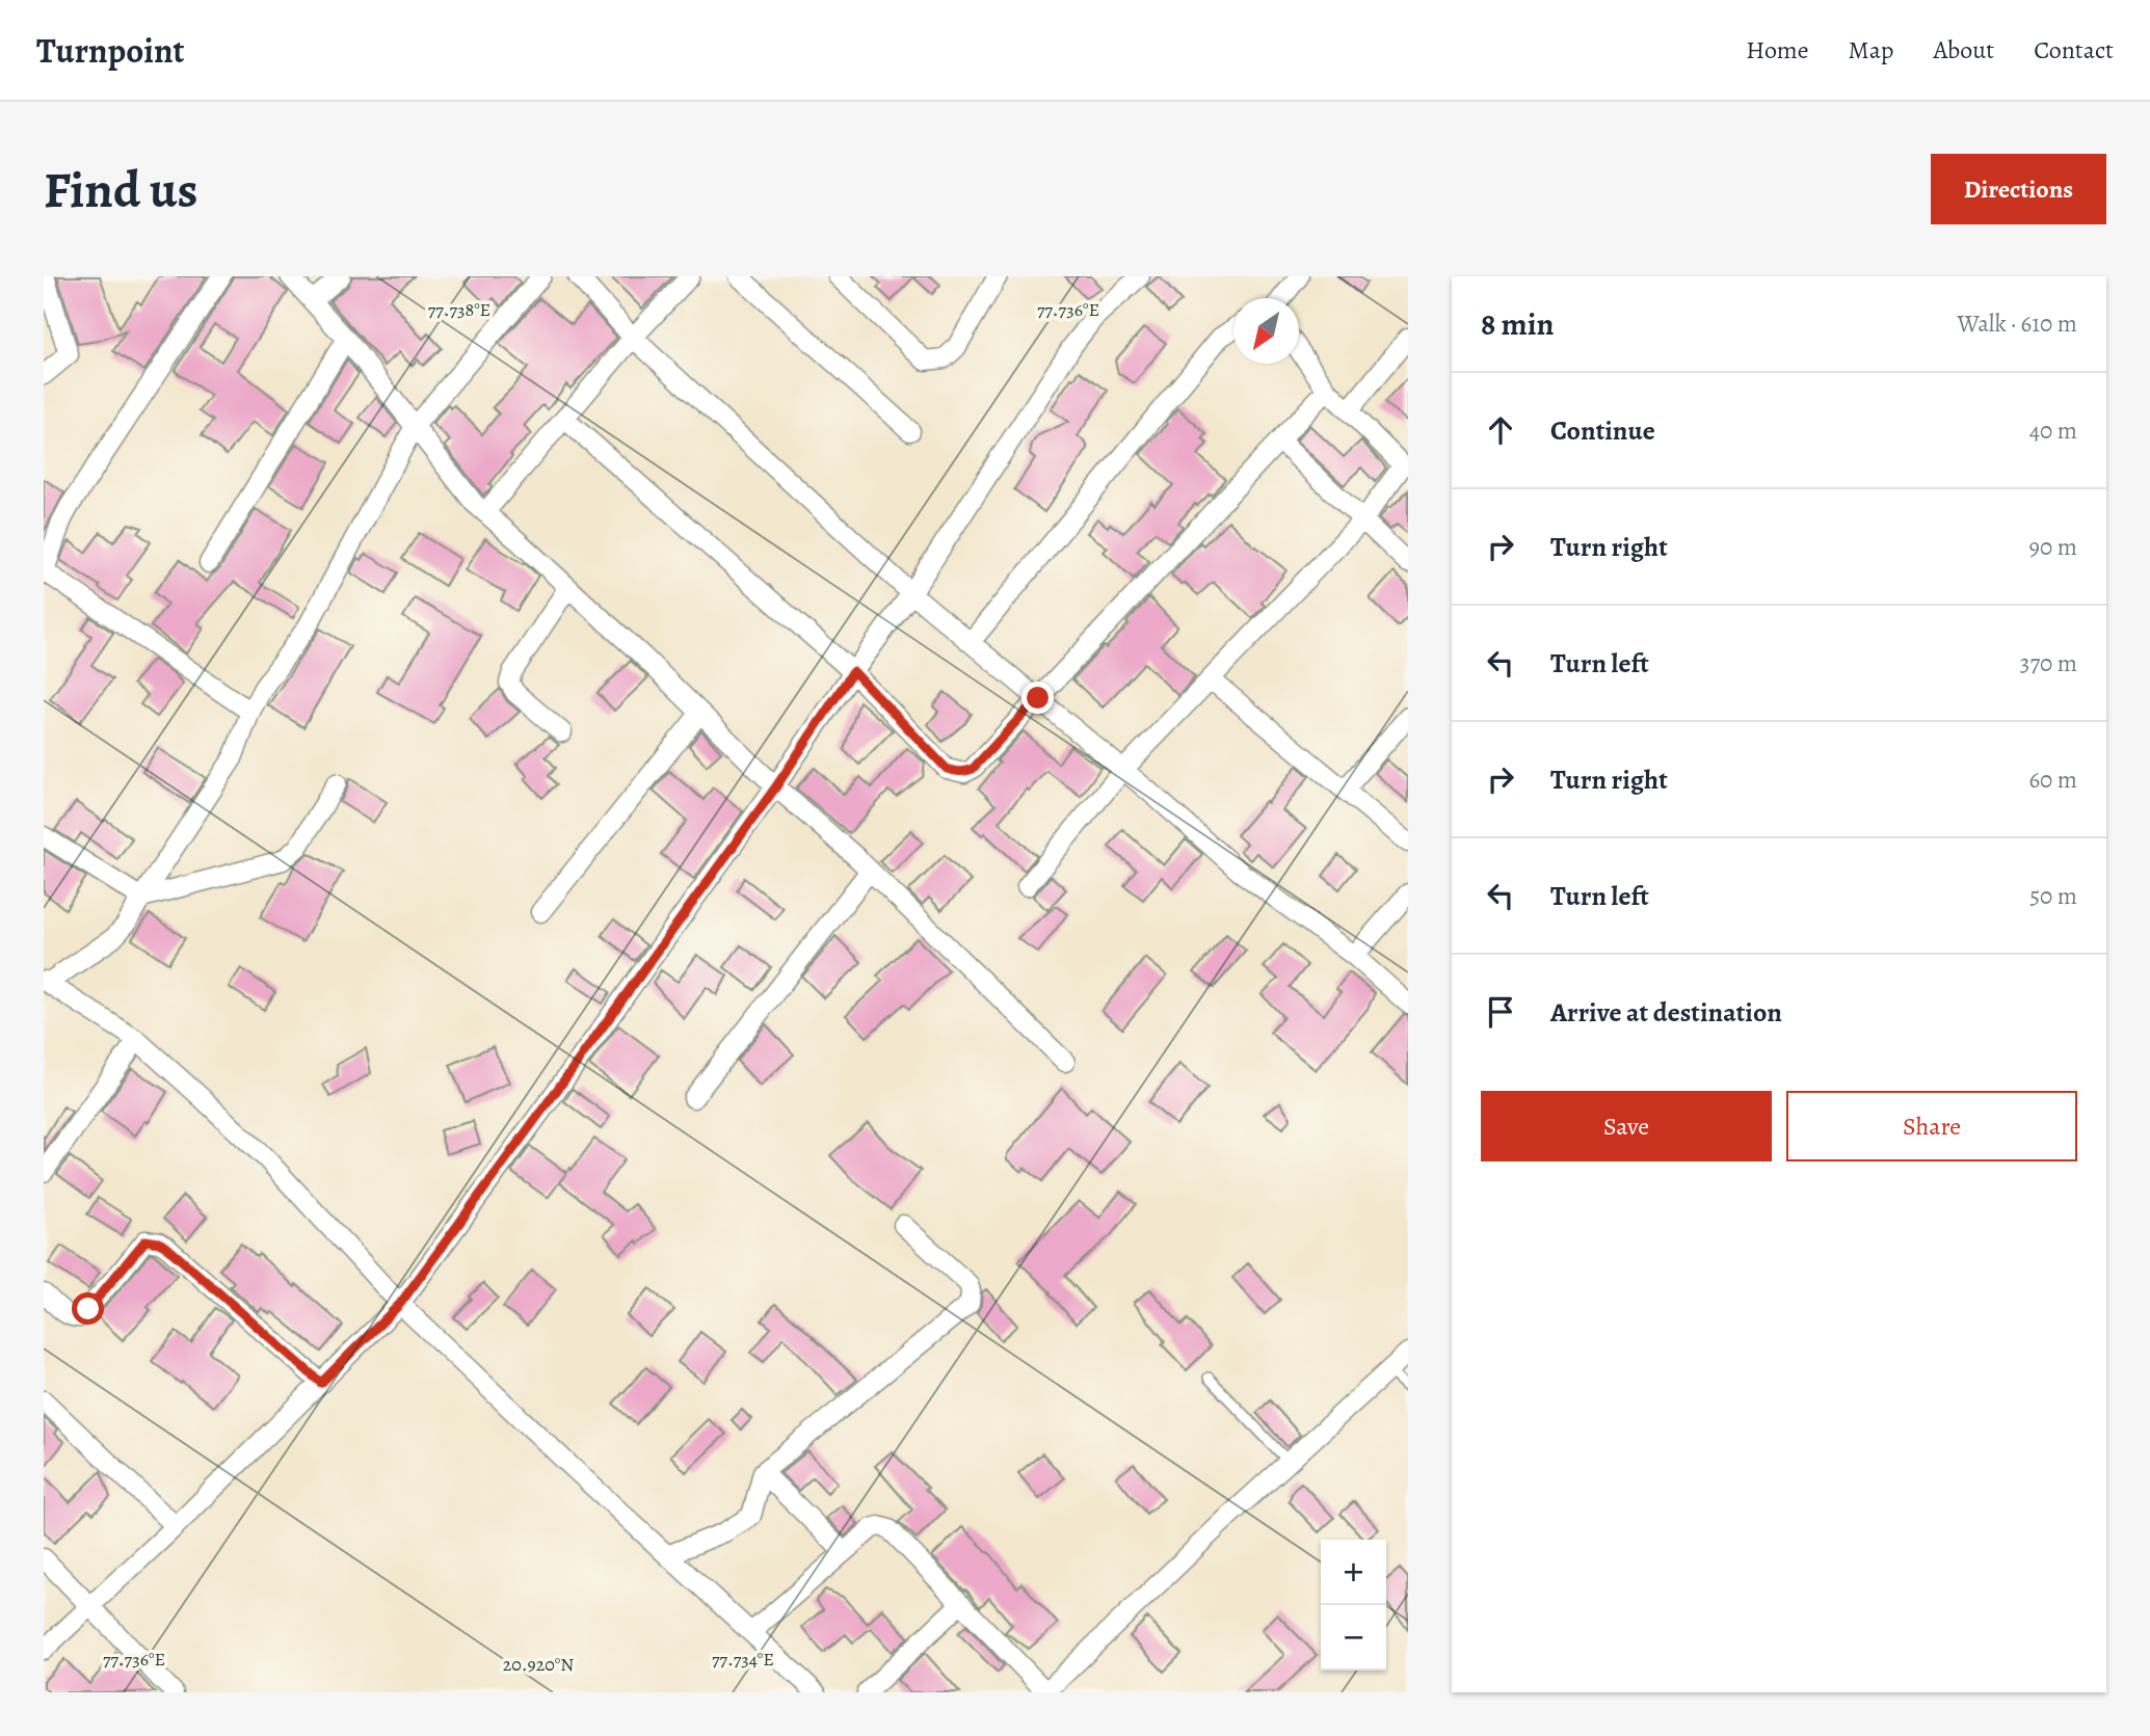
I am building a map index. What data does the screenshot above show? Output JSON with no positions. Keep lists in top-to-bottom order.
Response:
{
  "north": "bottom left",
  "page": {
    "header": "Turnpoint",
    "nav": [
      "Home",
      "Map",
      "About",
      "Contact"
    ],
    "buttons": [
      "Directions",
      ["Save", "Share"]
    ],
    "title": "Find us",
    "heading": ["8 min", "Walk · 610 m"],
    "list": [
      ["Continue", "40 m"],
      ["Turn right", "90 m"],
      ["Turn left", "370 m"],
      ["Turn right", "60 m"],
      ["Turn left", "50 m"],
      "Arrive at destination"
    ],
    "map_buttons": ["+", "−"]
  },
  "coordinates": [
    "77.738°E",
    "77.736°E",
    "77.734°E",
    "20.920°N"
  ]
}
